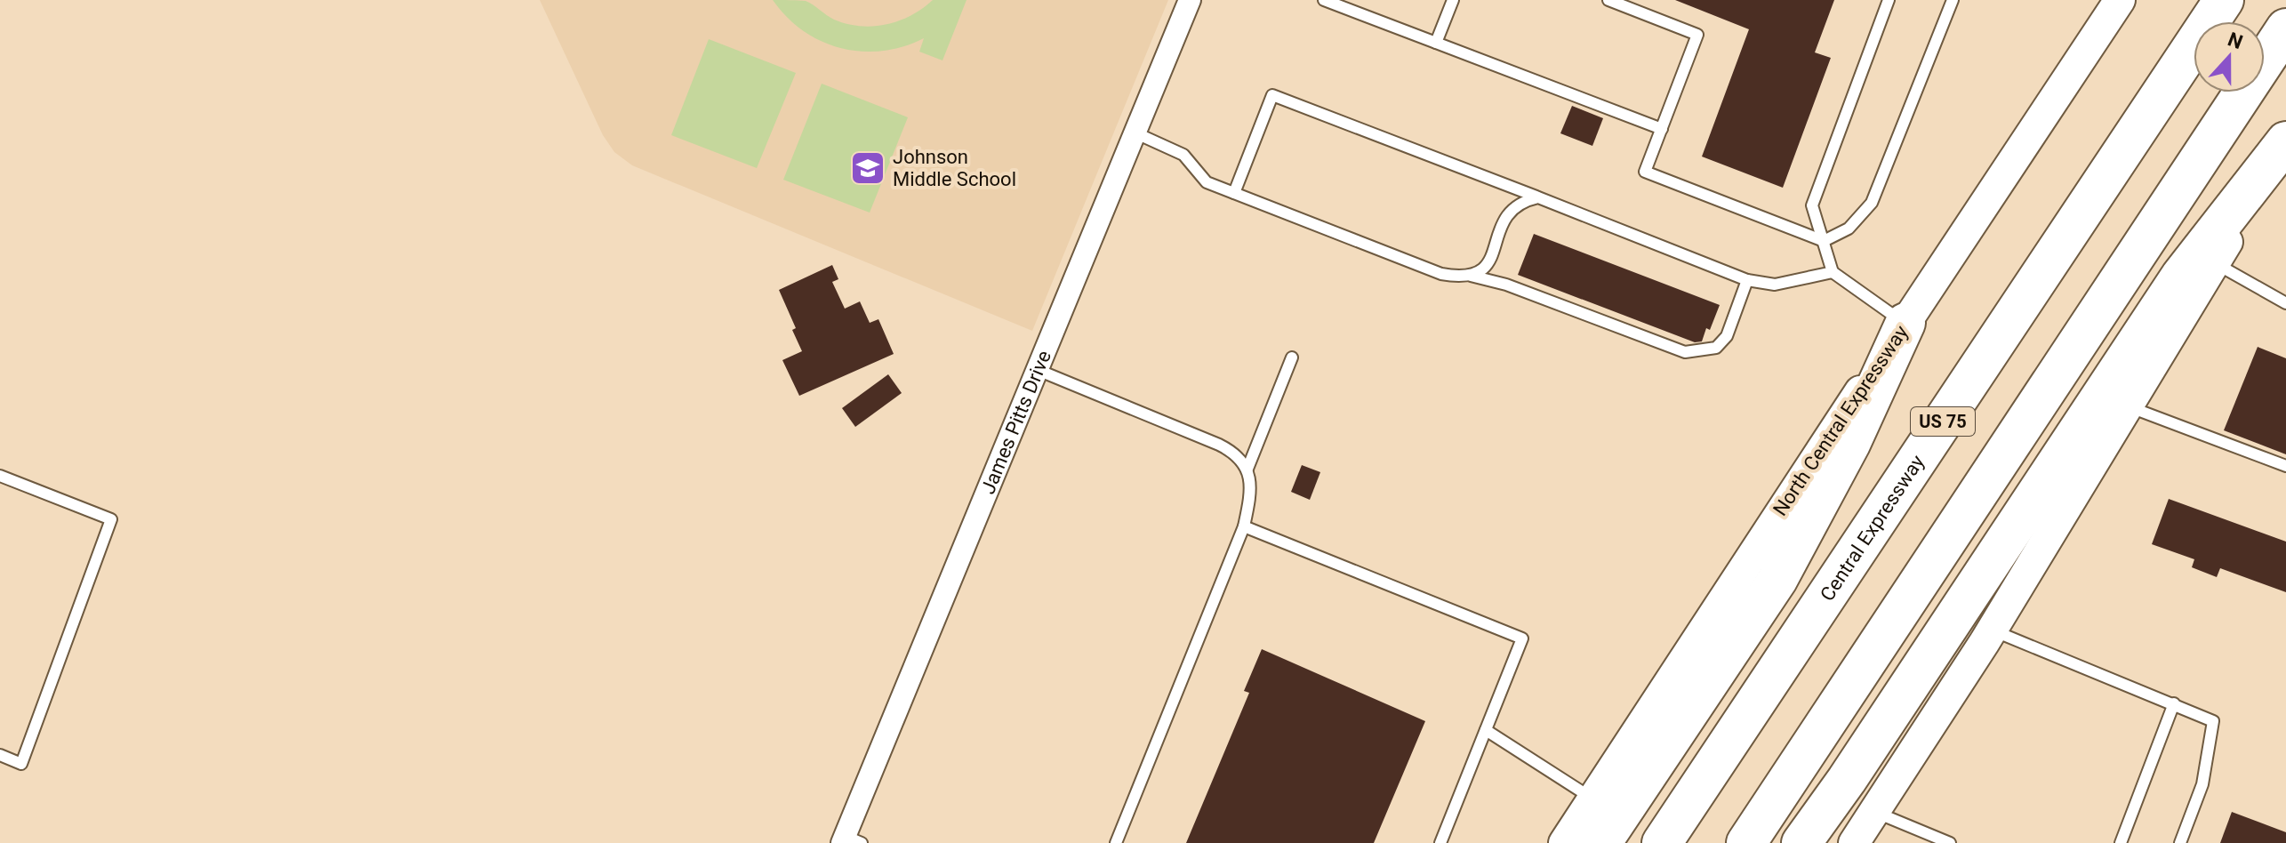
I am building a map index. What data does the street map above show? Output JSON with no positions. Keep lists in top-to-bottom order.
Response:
{
  "streets": {
    "highway": ["US 75", "Central Expressway"],
    "main road": ["North Central Expressway"],
    "street": ["James Pitts Drive"]
  },
  "places": {
    "school or university": ["Johnson Middle School"]
  },
  "north": "top"
}
